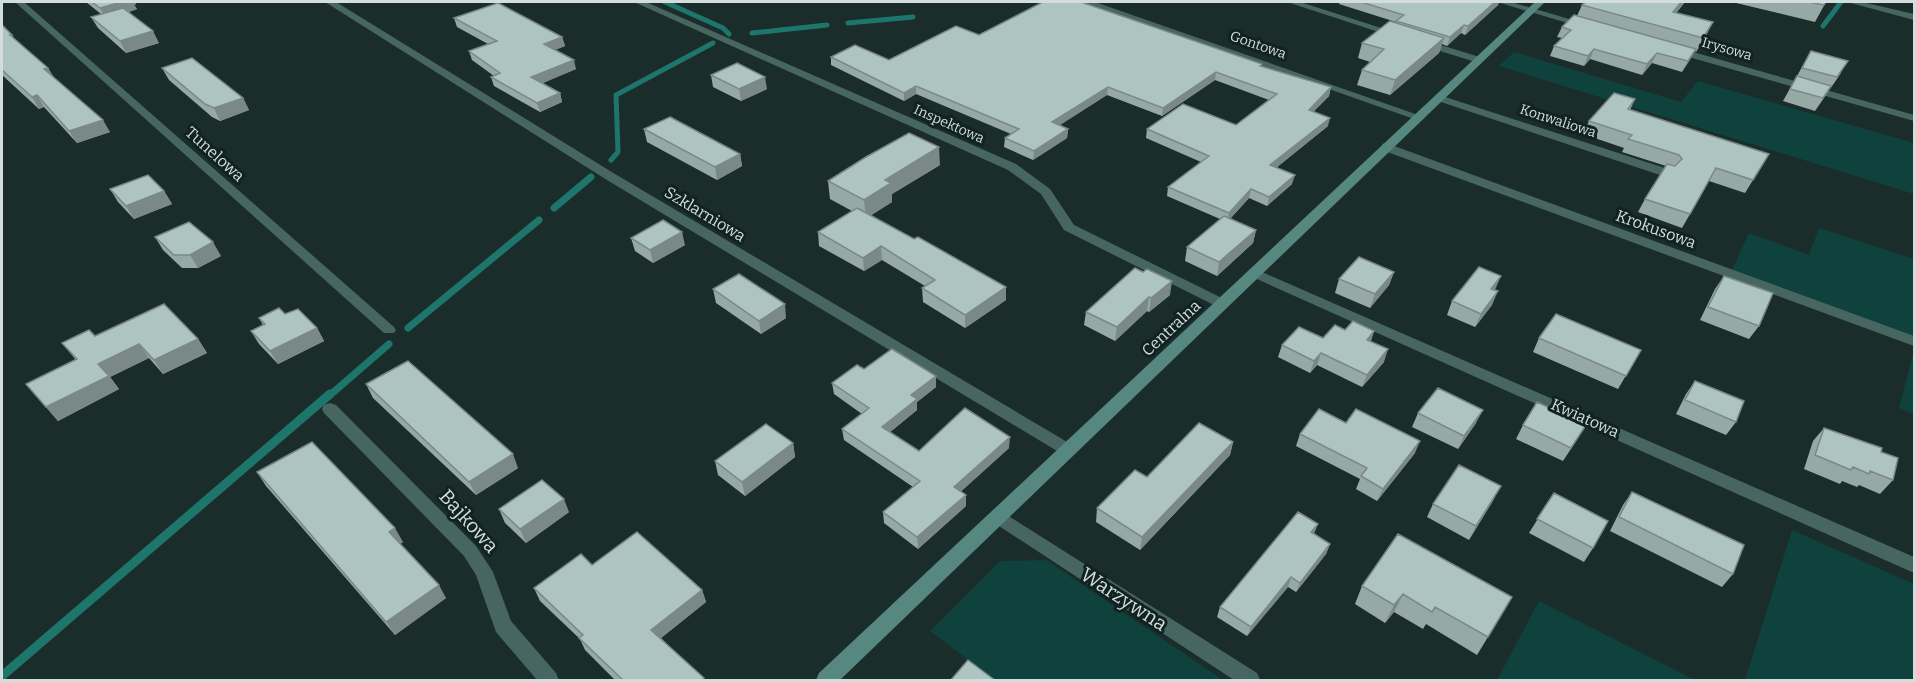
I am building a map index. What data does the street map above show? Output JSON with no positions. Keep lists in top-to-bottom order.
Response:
{
  "streets": {
    "street": [
      "Gontowa",
      "Irysowa",
      "Konwaliowa",
      "Inspektowa",
      "Tunelowa",
      "Szklarniowa",
      "Krokusowa",
      "Centralna",
      "Kwiatowa",
      "Bajkowa",
      "Warzywna"
    ]
  },
  "crossings": [
    ["Gontowa", "Centralna"],
    ["Konwaliowa", "Centralna"],
    ["Inspektowa", "Centralna"],
    ["Szklarniowa", "Centralna"],
    ["Krokusowa", "Centralna"],
    ["Centralna", "Kwiatowa"],
    ["Centralna", "Warzywna"]
  ]
}
